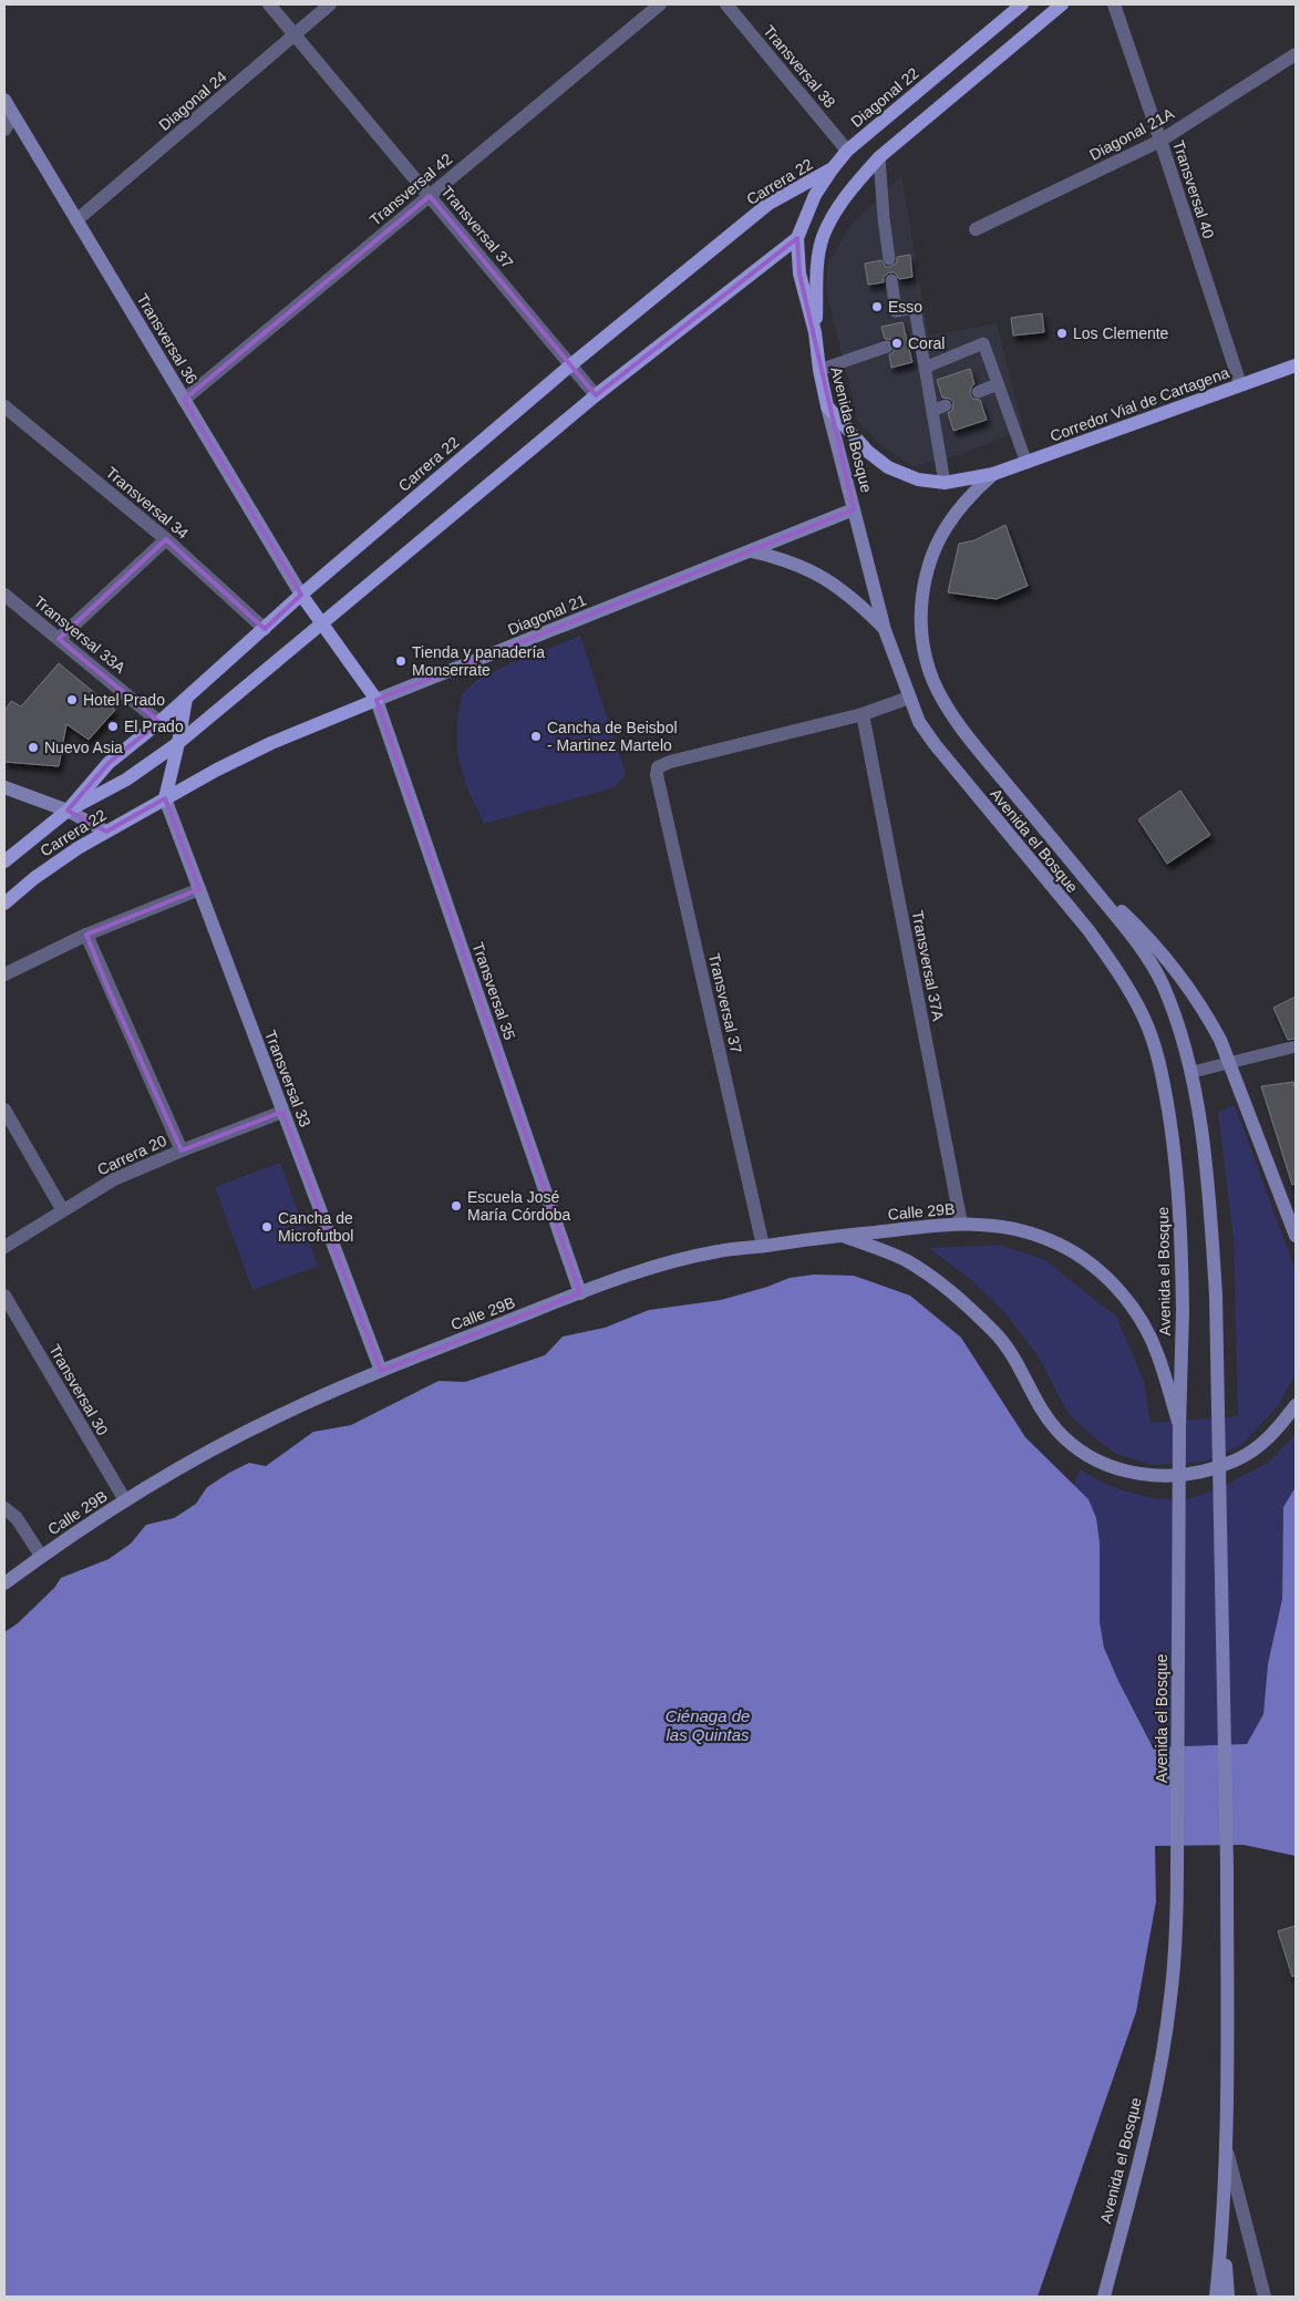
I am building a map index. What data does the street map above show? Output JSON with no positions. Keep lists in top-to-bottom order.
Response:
{
  "streets": {
    "main road": [
      "Diagonal 22",
      "Carrera 22",
      "Transversal 36",
      "Corredor Vial de Cartagena",
      "Avenida el Bosque",
      "Diagonal 21",
      "Transversal 35",
      "Transversal 33",
      "Calle 29B"
    ],
    "street": [
      "Transversal 38",
      "Diagonal 24",
      "Diagonal 21A",
      "Transversal 42",
      "Transversal 40",
      "Transversal 37",
      "Transversal 34",
      "Transversal 33A",
      "Transversal 37A",
      "Carrera 20",
      "Transversal 30"
    ]
  },
  "crossings": [
    ["Transversal 38", "Diagonal 22"],
    ["Diagonal 22", "Carrera 22"],
    ["Diagonal 22", "Avenida el Bosque"],
    ["Diagonal 24", "Transversal 37"],
    ["Diagonal 24", "Transversal 36"],
    ["Diagonal 21A", "Transversal 40"],
    ["Carrera 22", "Transversal 37"],
    ["Carrera 22", "Transversal 36"],
    ["Carrera 22", "Avenida el Bosque"],
    ["Carrera 22", "Transversal 34"],
    ["Carrera 22", "Diagonal 21"],
    ["Carrera 22", "Transversal 33A"],
    ["Carrera 22", "Transversal 33"],
    ["Transversal 42", "Transversal 37"],
    ["Transversal 42", "Transversal 36"],
    ["Transversal 40", "Corredor Vial de Cartagena"],
    ["Transversal 37", "Transversal 37A"],
    ["Transversal 37", "Calle 29B"],
    ["Corredor Vial de Cartagena", "Avenida el Bosque"],
    ["Avenida el Bosque", "Diagonal 21"],
    ["Avenida el Bosque", "Calle 29B"],
    ["Diagonal 21", "Transversal 35"],
    ["Diagonal 21", "Transversal 33"],
    ["Transversal 37A", "Calle 29B"],
    ["Transversal 35", "Calle 29B"],
    ["Transversal 33", "Carrera 20"],
    ["Transversal 33", "Calle 29B"],
    ["Calle 29B", "Transversal 30"]
  ],
  "water": ["Ciénaga de las Quintas"],
  "places": [
    "Esso",
    "Los Clemente",
    "Coral",
    "Tienda y panadería Monserrate",
    "Hotel Prado",
    "El Prado",
    "Cancha de Beisbol - Martinez Martelo",
    "Nuevo Asia",
    "Escuela José María Córdoba",
    "Cancha de Microfutbol"
  ]
}
